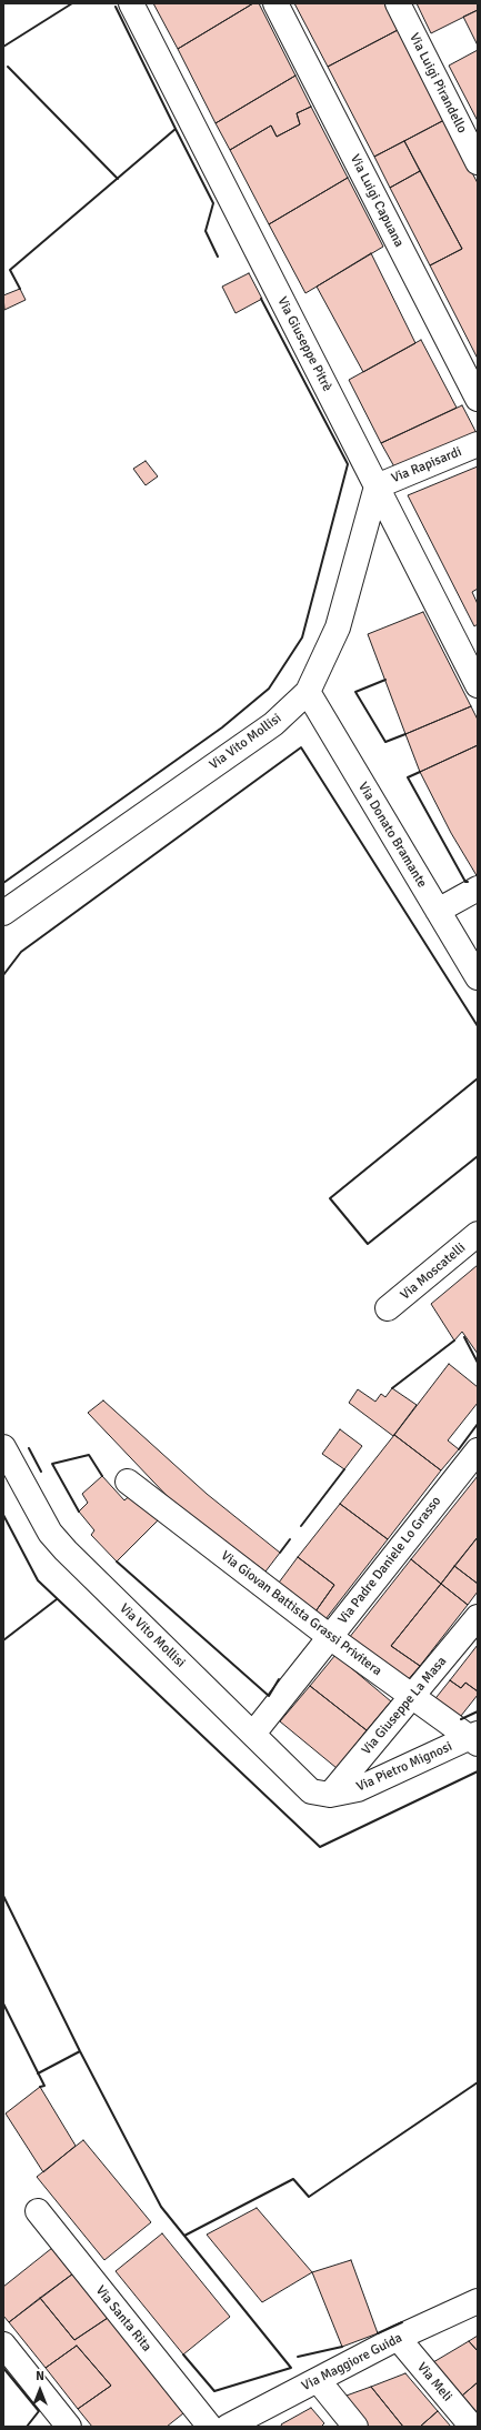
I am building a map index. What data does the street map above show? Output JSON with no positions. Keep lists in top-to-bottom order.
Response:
{
  "streets": {
    "street": [
      "Via Luigi Pirandello",
      "Via Luigi Capuana",
      "Via Giuseppe Pitrè",
      "Via Rapisardi",
      "Via Vito Mollisi",
      "Via Donato Bramante",
      "Via Moscatelli",
      "Via Padre Daniele Lo Grasso",
      "Via Giovan Battista Grassi Privitera",
      "Via Giuseppe La Masa",
      "Via Pietro Mignosi",
      "Via Santa Rita",
      "Via Maggiore Guida",
      "Via Meli"
    ]
  },
  "crossings": [
    ["Via Giuseppe Pitrè", "Via Rapisardi"],
    ["Via Giuseppe Pitrè", "Via Vito Mollisi"],
    ["Via Rapisardi", "Via Vito Mollisi"],
    ["Via Vito Mollisi", "Via Donato Bramante"],
    ["Via Vito Mollisi", "Via Padre Daniele Lo Grasso"],
    ["Via Vito Mollisi", "Via Giuseppe La Masa"],
    ["Via Vito Mollisi", "Via Pietro Mignosi"],
    ["Via Padre Daniele Lo Grasso", "Via Giovan Battista Grassi Privitera"],
    ["Via Giovan Battista Grassi Privitera", "Via Giuseppe La Masa"],
    ["Via Giovan Battista Grassi Privitera", "Via Pietro Mignosi"],
    ["Via Giuseppe La Masa", "Via Pietro Mignosi"],
    ["Via Maggiore Guida", "Via Meli"]
  ],
  "north": "top"
}
